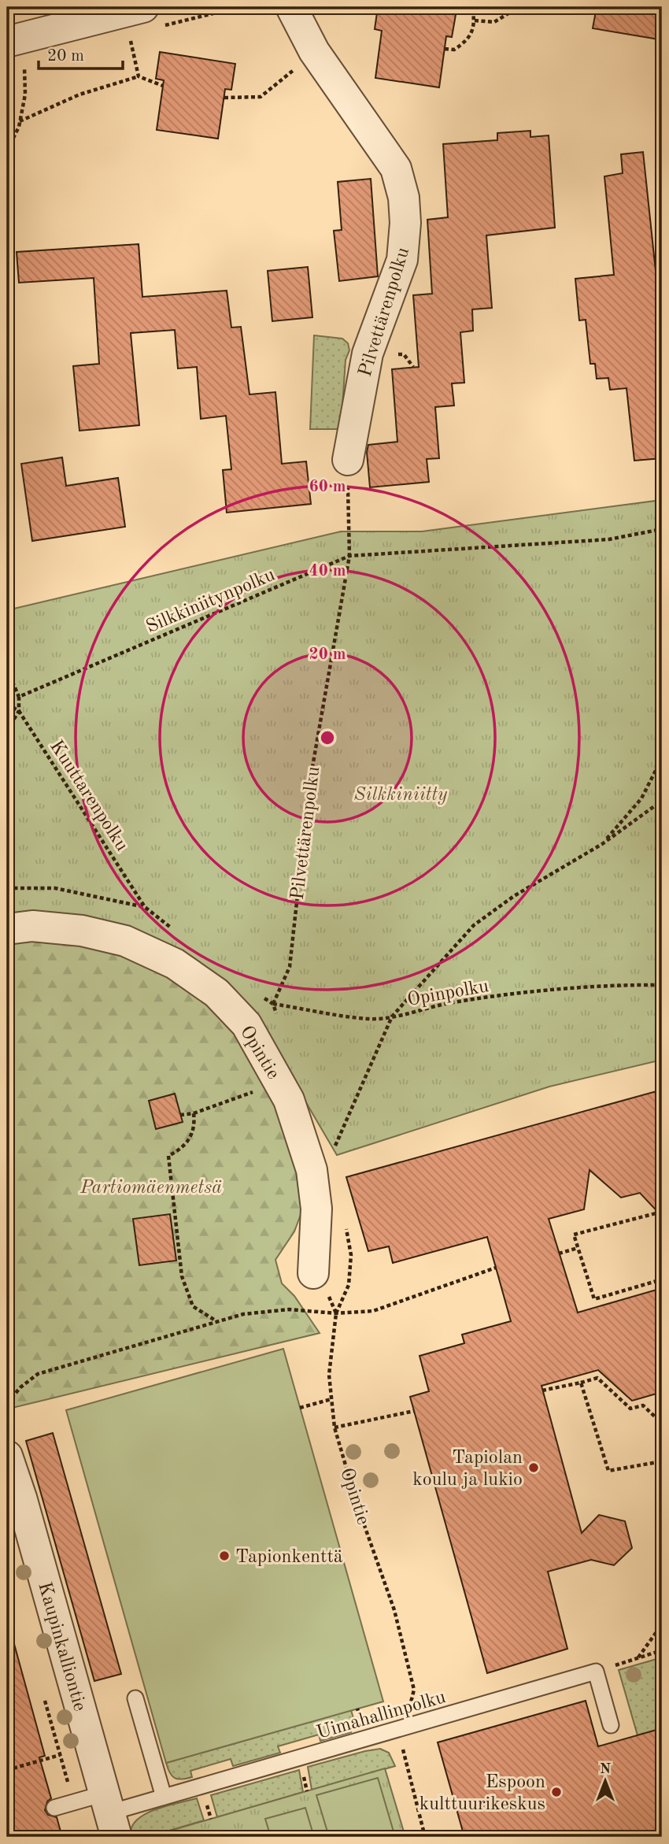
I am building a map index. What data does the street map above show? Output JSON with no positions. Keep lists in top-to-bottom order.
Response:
{
  "streets": {
    "street": ["Pilvettärenpolku", "Opintie", "Kaupinkalliontie"],
    "lane": ["Uimahallinpolku"],
    "path": ["Silkkiniitynpolku", "Kuuttarenpolku", "Opinpolku"]
  },
  "crossings": [
    ["Pilvettärenpolku", "Silkkiniitynpolku"],
    ["Pilvettärenpolku", "Opinpolku"],
    ["Opintie", "Uimahallinpolku"],
    ["Kaupinkalliontie", "Uimahallinpolku"]
  ],
  "parks": ["Silkkiniitty", "Partiomäenmetsä"],
  "places": ["Tapiolan koulu ja lukio", "Tapionkenttä", "Espoon kulttuurikeskus"],
  "scale_bar": "20 m",
  "north": "top",
  "rings": ["60 m", "40 m", "20 m"]
}
